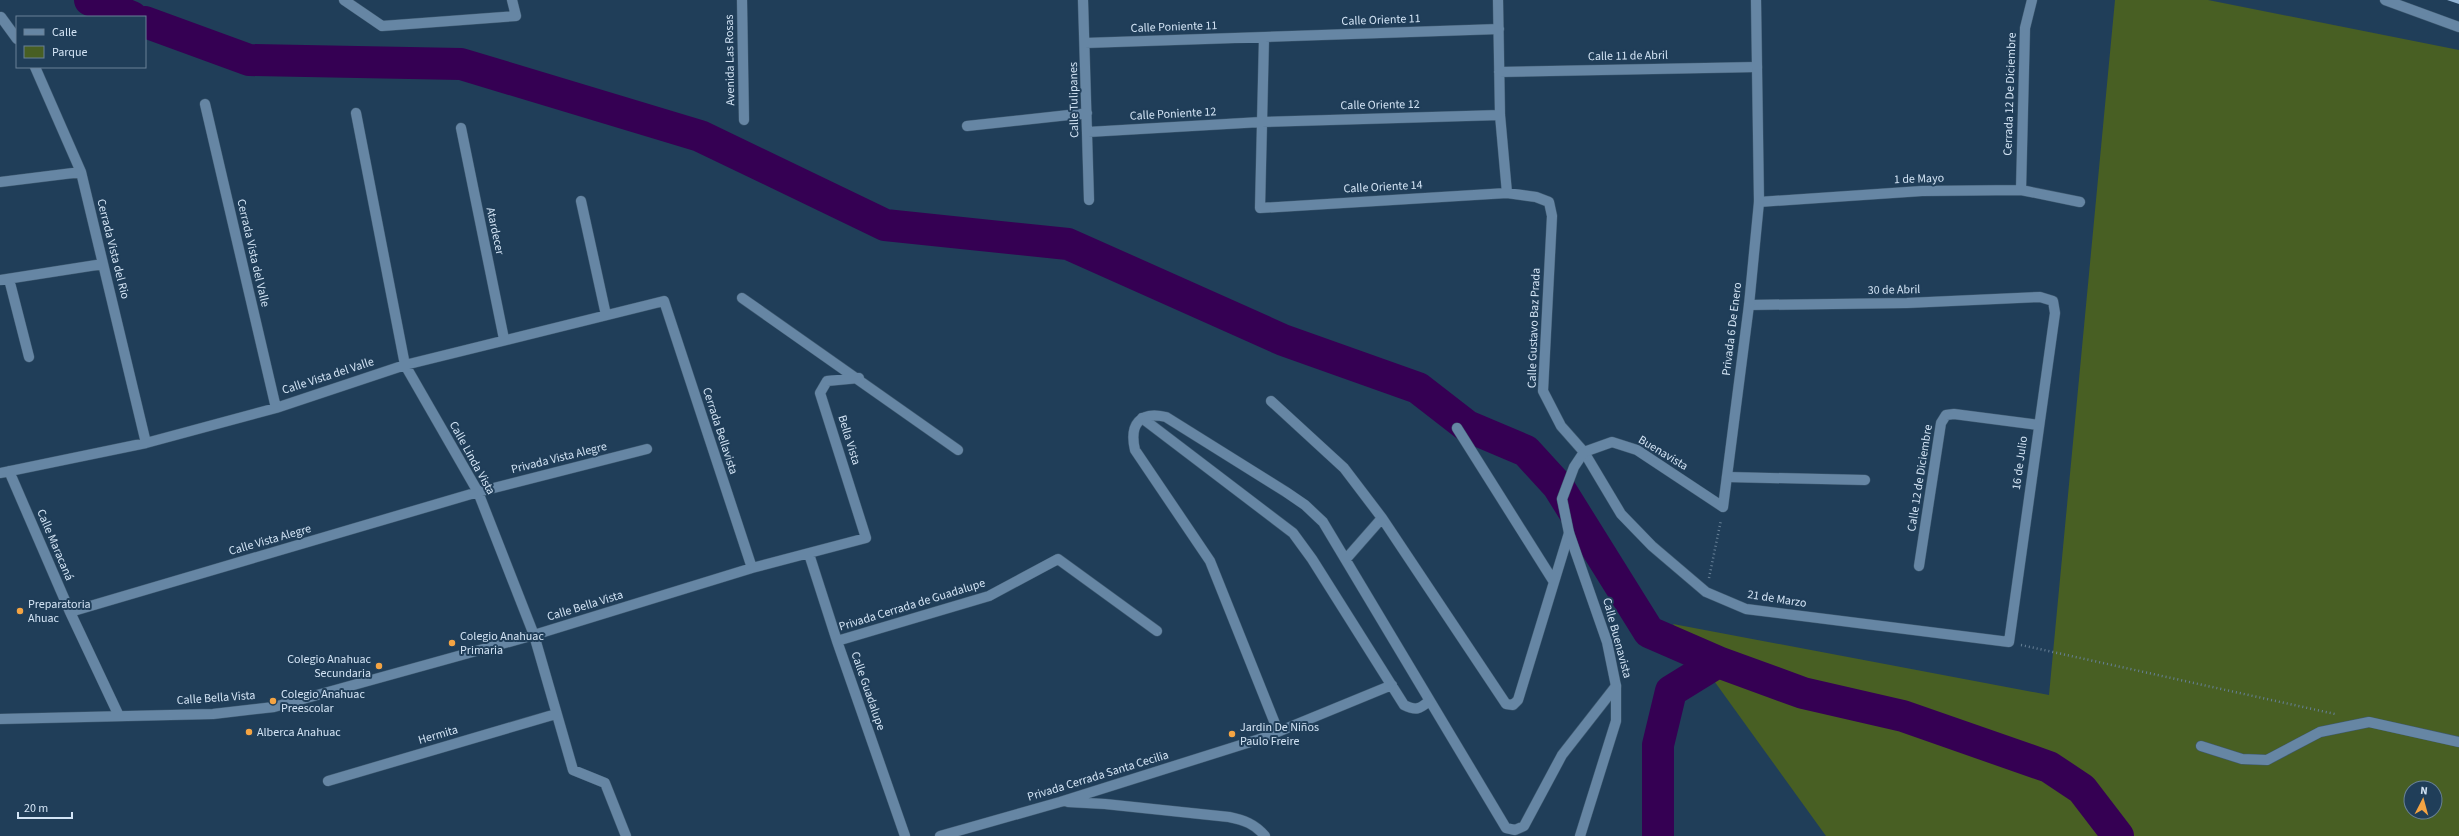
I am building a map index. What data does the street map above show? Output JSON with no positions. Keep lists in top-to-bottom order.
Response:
{
  "streets": {
    "street": [
      "Calle Oriente 11",
      "Calle Poniente 11",
      "Calle 11 de Abril",
      "Avenida Las Rosas",
      "Cerrada 12 De Diciembre",
      "Calle Tulipanes",
      "Calle Oriente 12",
      "Calle Poniente 12",
      "1 de Mayo",
      "Calle Oriente 14",
      "Atardecer",
      "Cerrada Vista del Rio",
      "Cerrada Vista del Valle",
      "30 de Abril",
      "Calle Gustavo Baz Prada",
      "Privada 6 De Enero",
      "Calle Vista del Valle",
      "Cerrada Bellavista",
      "Bella Vista",
      "Buenavista",
      "Calle Linda Vista",
      "Privada Vista Alegre",
      "16 de Julio",
      "Calle 12 de Diciembre",
      "Calle Vista Alegre",
      "Calle Maracaná",
      "21 de Marzo",
      "Privada Cerrada de Guadalupe",
      "Calle Bella Vista",
      "Calle Buenavista",
      "Calle Guadalupe",
      "Hermita",
      "Privada Cerrada Santa Cecilia"
    ]
  },
  "crossings": [
    ["Calle Oriente 11", "Calle Poniente 11"],
    ["Calle Poniente 11", "Calle Tulipanes"],
    ["Calle 11 de Abril", "Privada 6 De Enero"],
    ["Cerrada 12 De Diciembre", "1 de Mayo"],
    ["Calle Tulipanes", "Calle Poniente 12"],
    ["Calle Oriente 12", "Calle Poniente 12"],
    ["Calle Oriente 12", "Calle Oriente 14"],
    ["Calle Poniente 12", "Calle Oriente 14"],
    ["1 de Mayo", "Privada 6 De Enero"],
    ["Calle Oriente 14", "Calle Gustavo Baz Prada"],
    ["Atardecer", "Calle Vista del Valle"],
    ["Cerrada Vista del Rio", "Calle Vista del Valle"],
    ["Cerrada Vista del Valle", "Calle Vista del Valle"],
    ["30 de Abril", "Privada 6 De Enero"],
    ["30 de Abril", "16 de Julio"],
    ["Calle Gustavo Baz Prada", "Buenavista"],
    ["Calle Gustavo Baz Prada", "21 de Marzo"],
    ["Calle Gustavo Baz Prada", "Calle Buenavista"],
    ["Privada 6 De Enero", "Buenavista"],
    ["Calle Vista del Valle", "Cerrada Bellavista"],
    ["Calle Vista del Valle", "Calle Linda Vista"],
    ["Calle Vista del Valle", "Calle Maracaná"],
    ["Cerrada Bellavista", "Calle Bella Vista"],
    ["Bella Vista", "Calle Bella Vista"],
    ["Buenavista", "21 de Marzo"],
    ["Buenavista", "Calle Buenavista"],
    ["Calle Linda Vista", "Privada Vista Alegre"],
    ["Calle Linda Vista", "Calle Vista Alegre"],
    ["Calle Linda Vista", "Calle Bella Vista"],
    ["Calle Linda Vista", "Hermita"],
    ["Privada Vista Alegre", "Calle Vista Alegre"],
    ["16 de Julio", "Calle 12 de Diciembre"],
    ["16 de Julio", "21 de Marzo"],
    ["Calle Vista Alegre", "Calle Maracaná"],
    ["Calle Maracaná", "Calle Bella Vista"],
    ["21 de Marzo", "Calle Buenavista"],
    ["Privada Cerrada de Guadalupe", "Calle Guadalupe"],
    ["Calle Bella Vista", "Calle Guadalupe"]
  ],
  "places": [
    "Preparatoria Ahuac",
    "Colegio Anahuac Primaria",
    "Colegio Anahuac Secundaria",
    "Colegio Anahuac Preescolar",
    "Alberca Anahuac",
    "Jardin De Niños Paulo Freire"
  ],
  "legend": ["Calle", "Parque"],
  "scale_bar": "20 m",
  "north": "top"
}
